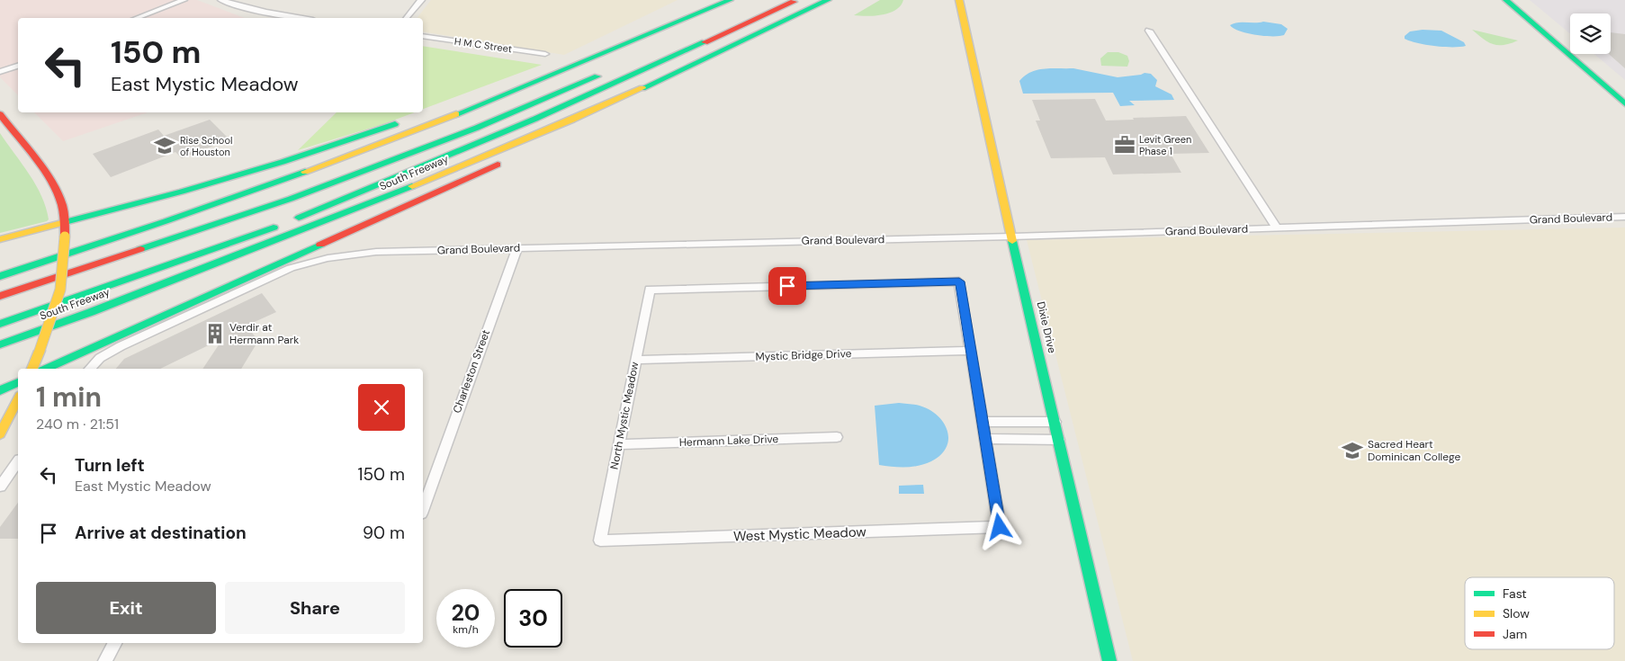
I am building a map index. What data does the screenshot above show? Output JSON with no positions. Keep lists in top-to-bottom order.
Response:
{
  "streets": {
    "main road": ["South Freeway", "Dixie Drive"],
    "street": [
      "H M C Street",
      "Grand Boulevard",
      "Mystic Bridge Drive",
      "Charleston Street",
      "North Mystic Meadow",
      "Hermann Lake Drive",
      "West Mystic Meadow"
    ]
  },
  "crossings": [
    ["Grand Boulevard", "Dixie Drive"],
    ["Grand Boulevard", "Charleston Street"],
    ["Mystic Bridge Drive", "North Mystic Meadow"],
    ["North Mystic Meadow", "Hermann Lake Drive"],
    ["North Mystic Meadow", "West Mystic Meadow"]
  ],
  "places": {
    "office": ["Levit Green Phase 1"],
    "school or university": ["Rise School of Houston", "Sacred Heart Dominican College"],
    "building": ["Verdir at Hermann Park"]
  },
  "legend": ["Fast", "Slow", "Jam"],
  "page": {
    "turn": ["150 m", "East Mystic Meadow"],
    "heading": ["1 min", "240 m · 21:51"],
    "list": [
      {
        "name": "Turn left",
        "note": "East Mystic Meadow",
        "value": "150 m"
      },
      {
        "name": "Arrive at destination",
        "value": "90 m"
      }
    ],
    "buttons": ["Exit", "Share"],
    "speed": "20 km/h",
    "limit": "30"
  }
}
